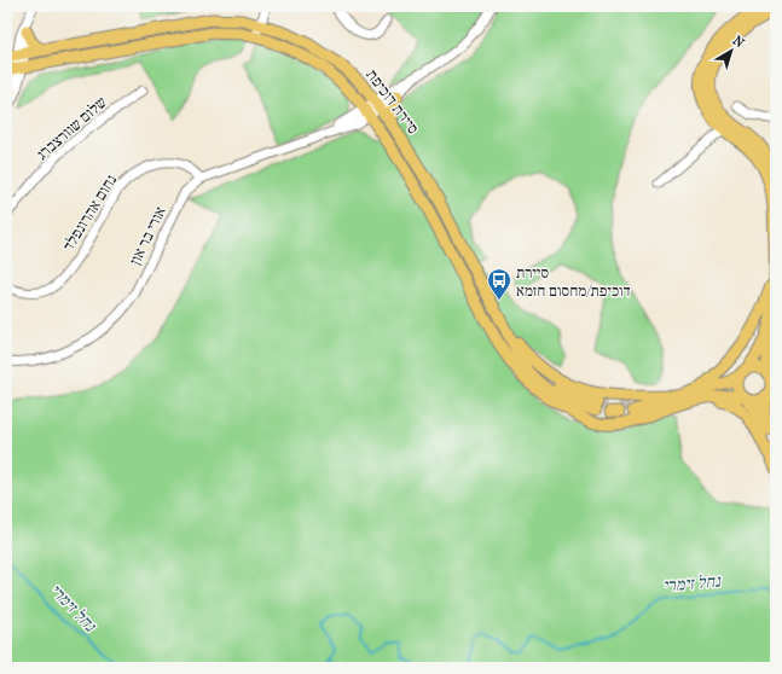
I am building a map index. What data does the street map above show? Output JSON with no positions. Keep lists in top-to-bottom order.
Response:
{
  "streets": {
    "main road": ["סיירת דוכיפת"],
    "street": ["שלום שוורצברג", "נחום אהרונפלד", "אורי בר און"]
  },
  "crossings": [
    ["סיירת דוכיפת", "אורי בר און"],
    ["נחום אהרונפלד", "אורי בר און"]
  ],
  "water": ["נחל זימרי"],
  "places": {
    "bus stop": ["סיירת דוכיפת/מחסום חזמא"]
  },
  "north": "top right"
}
